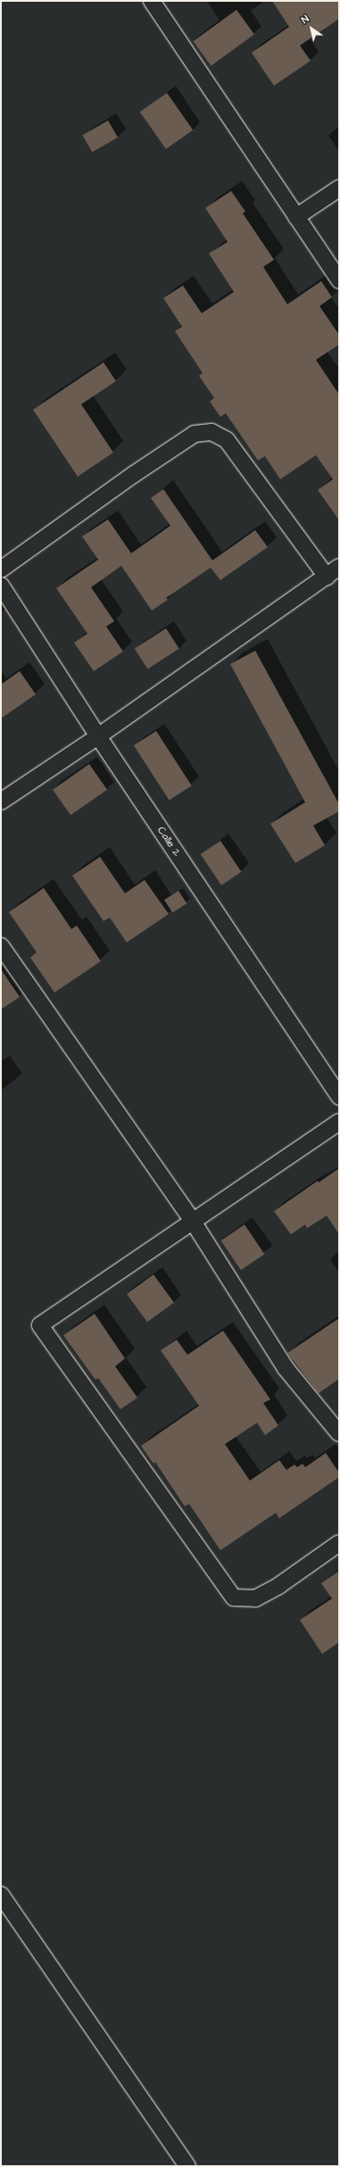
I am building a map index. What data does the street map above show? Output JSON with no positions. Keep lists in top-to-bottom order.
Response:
{
  "streets": {
    "street": ["Calle 2"]
  },
  "north": "top left"
}
